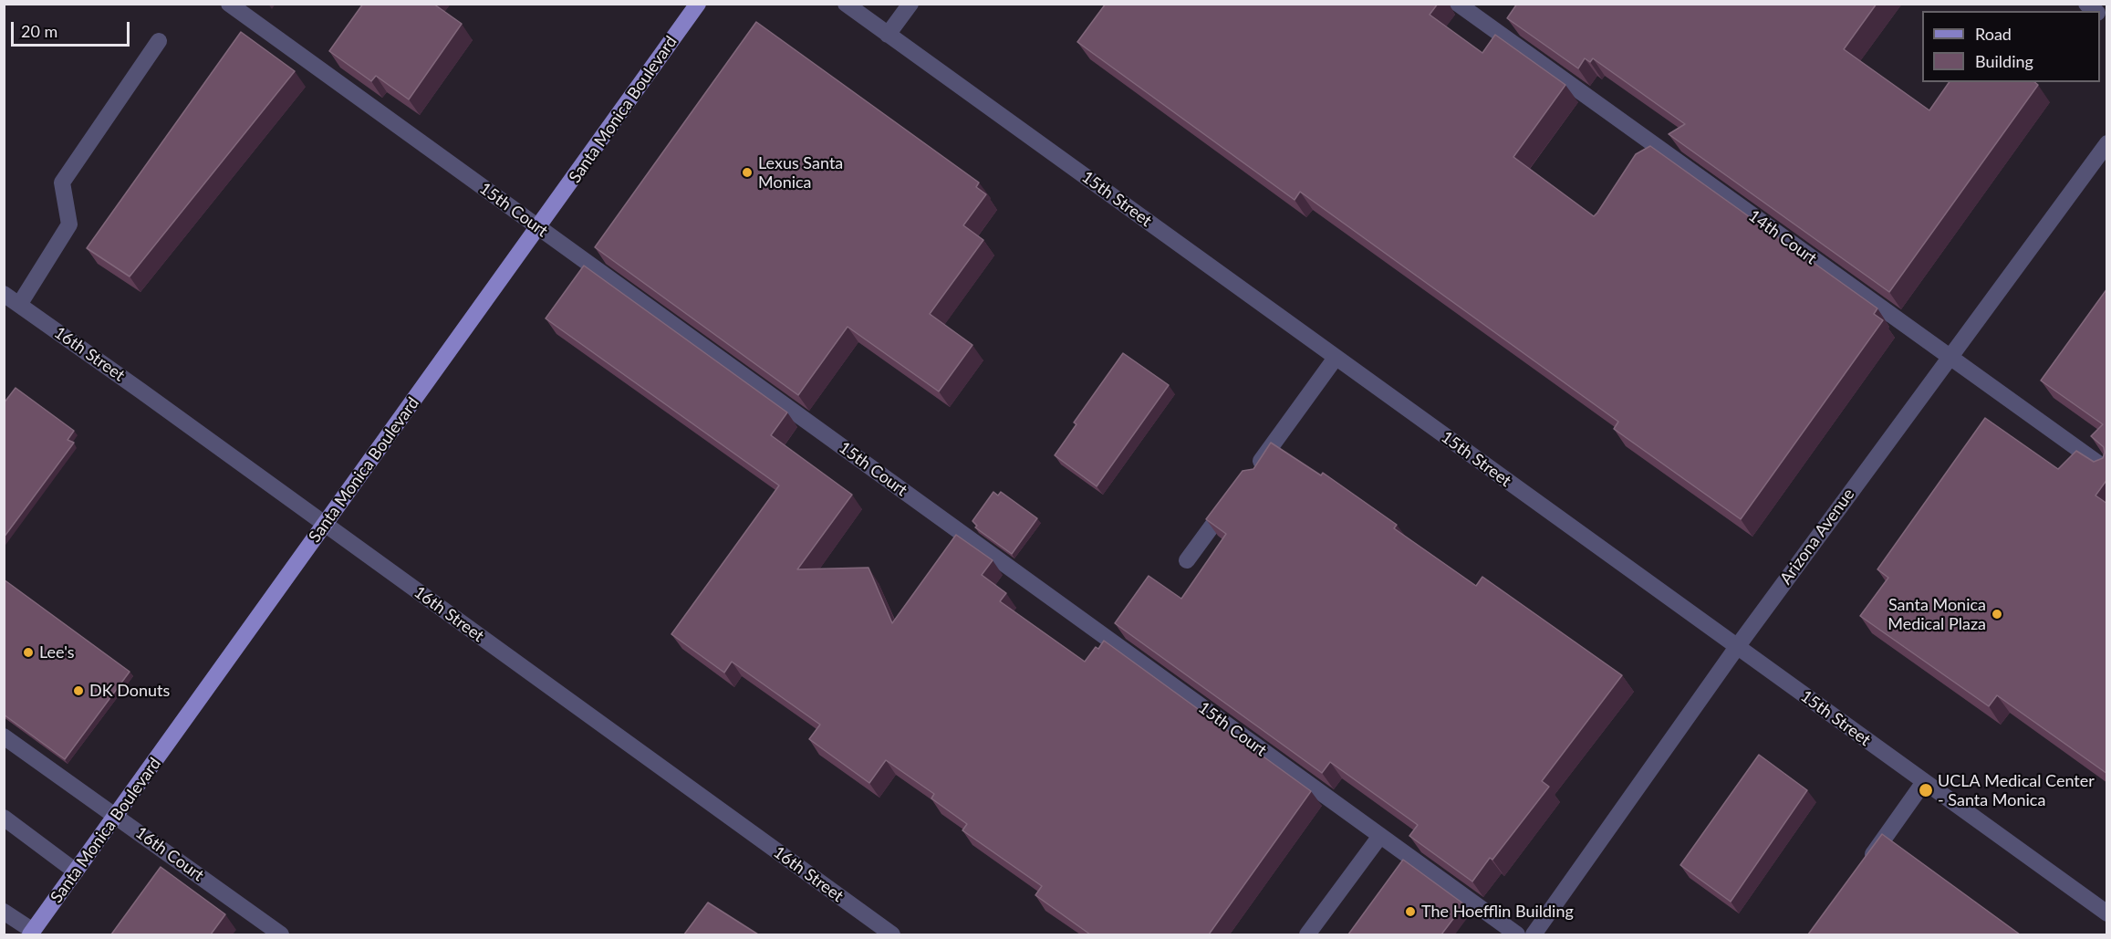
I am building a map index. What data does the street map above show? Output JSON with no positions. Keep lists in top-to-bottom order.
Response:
{
  "streets": {
    "main road": ["Santa Monica Boulevard"],
    "street": [
      "15th Street",
      "15th Court",
      "14th Court",
      "16th Street",
      "Arizona Avenue",
      "16th Court"
    ]
  },
  "crossings": [
    ["Santa Monica Boulevard", "15th Court"],
    ["Santa Monica Boulevard", "16th Street"],
    ["Santa Monica Boulevard", "16th Court"],
    ["15th Street", "Arizona Avenue"],
    ["14th Court", "Arizona Avenue"]
  ],
  "places": [
    "Lexus Santa Monica",
    "Santa Monica Medical Plaza",
    "Lee's",
    "DK Donuts",
    "UCLA Medical Center - Santa Monica",
    "The Hoefflin Building"
  ],
  "legend": ["Road", "Building"],
  "scale_bar": "20 m"
}
